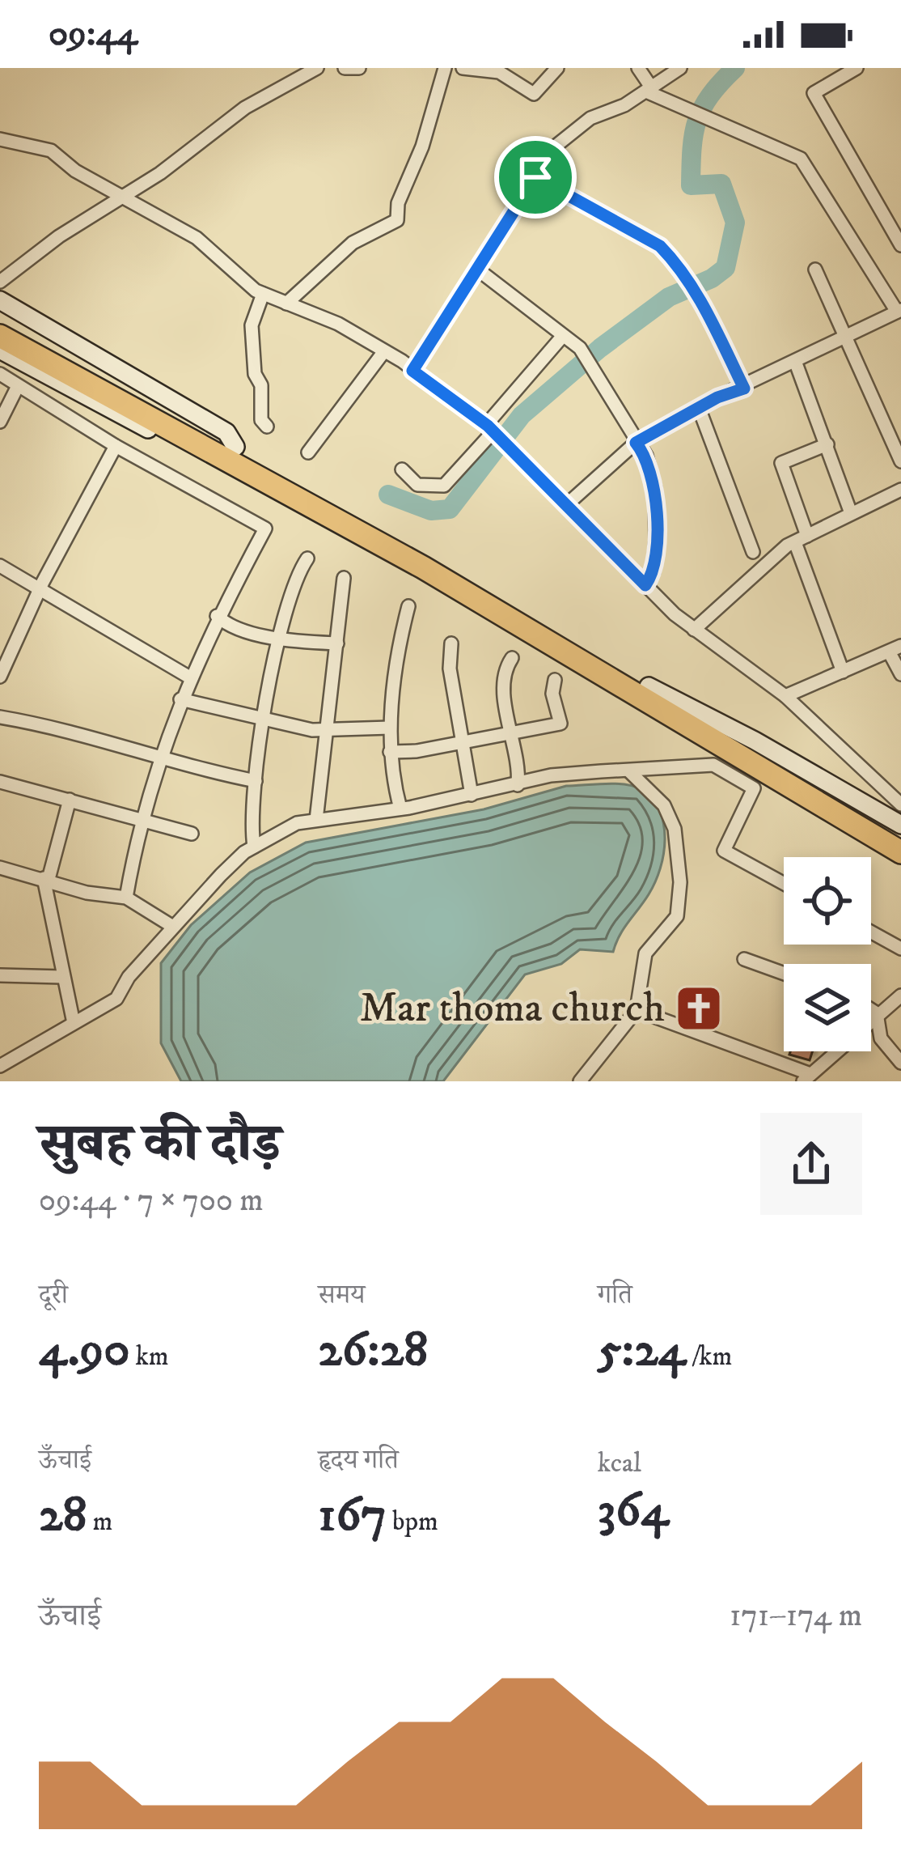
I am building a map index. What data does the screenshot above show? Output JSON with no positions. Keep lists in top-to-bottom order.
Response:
{
  "places": {
    "church": ["Mar thoma church"]
  },
  "page": {
    "status": "09:44",
    "heading": ["सुबह की दौड़", "09:44 · 7 × 700 m"],
    "stats": [
      ["दूरी", "4.90 km"],
      ["समय", "26:28"],
      ["गति", "5:24 /km"],
      ["ऊँचाई", "28 m"],
      ["हृदय गति", "167 bpm"],
      ["kcal", "364"]
    ],
    "chart": ["ऊँचाई", "171–174 m"]
  }
}
